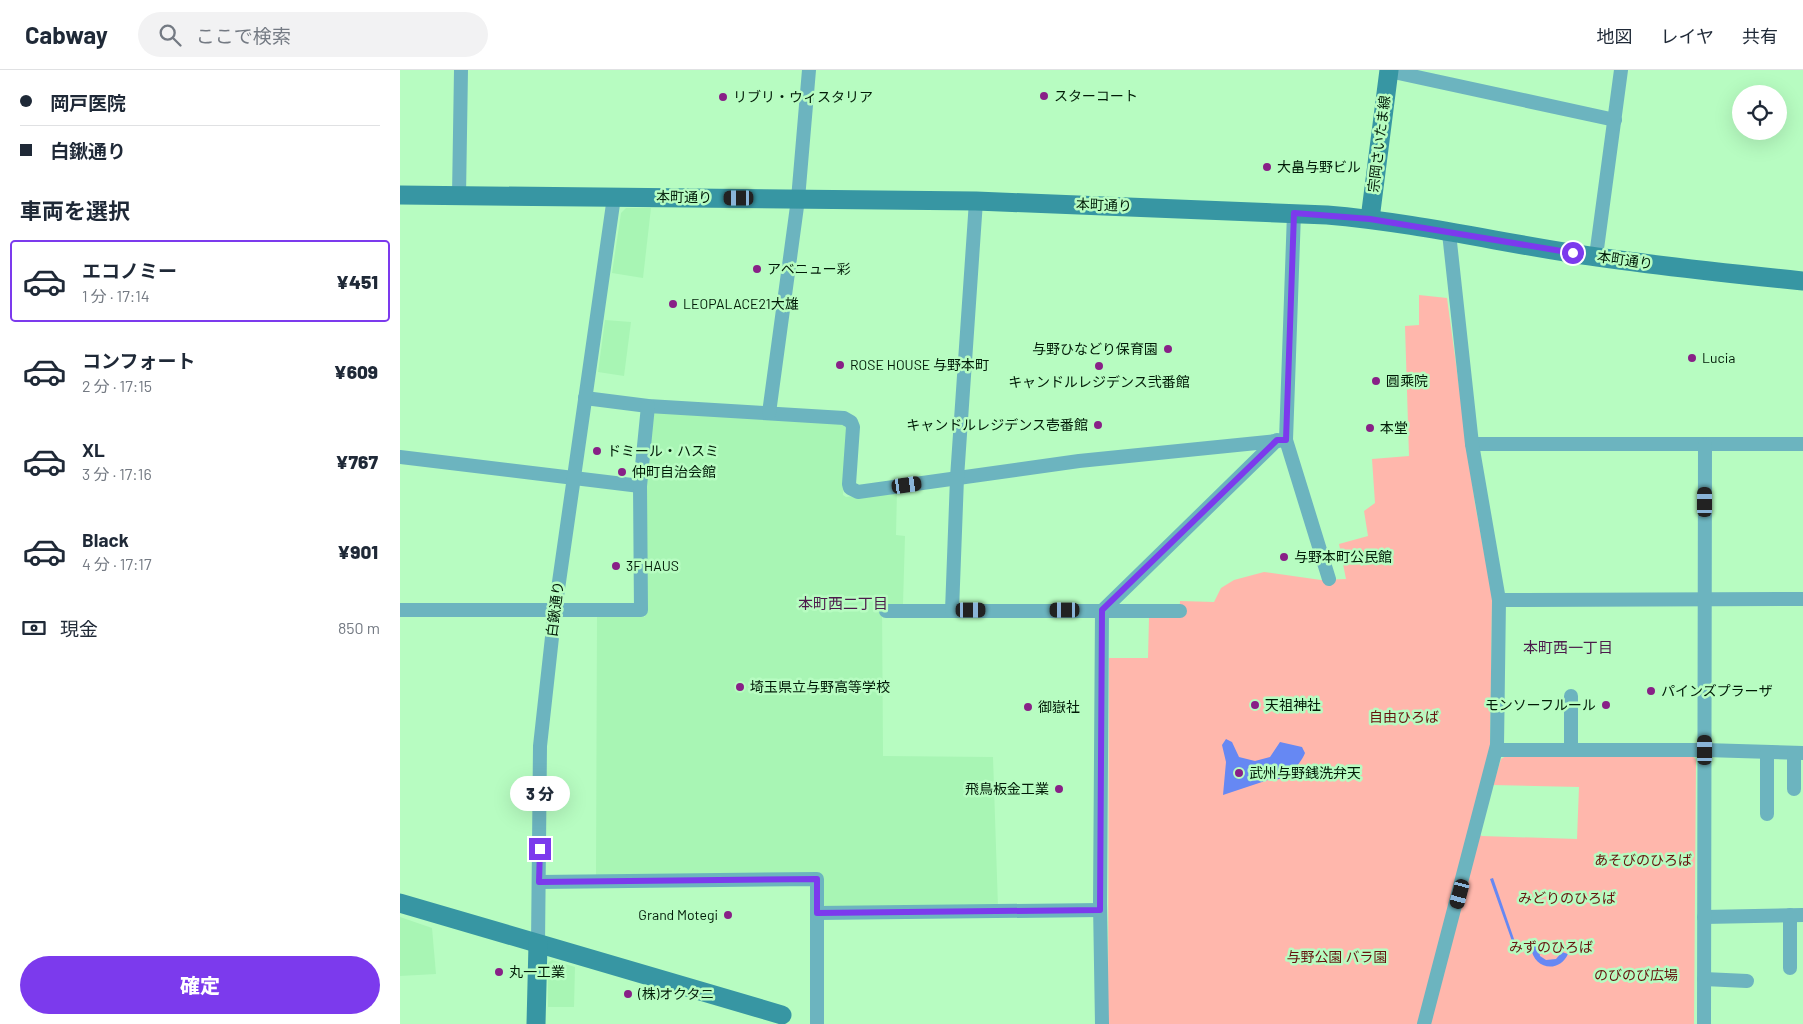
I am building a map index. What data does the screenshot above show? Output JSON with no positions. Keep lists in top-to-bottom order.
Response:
{
  "streets": {
    "main road": ["宗岡さいたま線", "本町通り", "白鍬通り"]
  },
  "crossings": [
    ["宗岡さいたま線", "本町通り"],
    ["本町通り", "白鍬通り"]
  ],
  "districts": ["本町西二丁目", "本町西一丁目"],
  "parks": [
    "自由ひろば",
    "あそびのひろば",
    "みどりのひろば",
    "みずのひろば",
    "与野公園 バラ園",
    "のびのび広場"
  ],
  "places": [
    "スターコート",
    "リブリ・ウィスタリア",
    "大畠与野ビル",
    "アベニュー彩",
    "LEOPALACE21大雄",
    "与野ひなどり保育園",
    "Lucia",
    "ROSE HOUSE 与野本町",
    "キャンドルレジデンス弐番館",
    "圓乘院",
    "キャンドルレジデンス壱番館",
    "本堂",
    "ドミール・ハスミ",
    "仲町自治会館",
    "与野本町公民館",
    "3F HAUS",
    "埼玉県立与野高等学校",
    "パインズプラーザ",
    "天祖神社",
    "モンソーフルール",
    "御嶽社",
    "武州与野銭洗弁天",
    "飛鳥板金工業",
    "Grand Motegi",
    "丸一工業",
    "(株)オクタニ"
  ],
  "page": {
    "header": "Cabway",
    "search": "ここで検索",
    "nav": ["地図", "レイヤ", "共有"],
    "banner": ["岡戸医院", "白鍬通り"],
    "heading": "車両を選択",
    "list": [
      {
        "name": "エコノミー",
        "note": "1 分 · 17:14",
        "value": "¥451"
      },
      {
        "name": "コンフォート",
        "note": "2 分 · 17:15",
        "value": "¥609"
      },
      {
        "name": "XL",
        "note": "3 分 · 17:16",
        "value": "¥767"
      },
      {
        "name": "Black",
        "note": "4 分 · 17:17",
        "value": "¥901"
      }
    ],
    "pay": ["現金", "850 m"],
    "bubble": "3 分",
    "buttons": "確定"
  }
}
